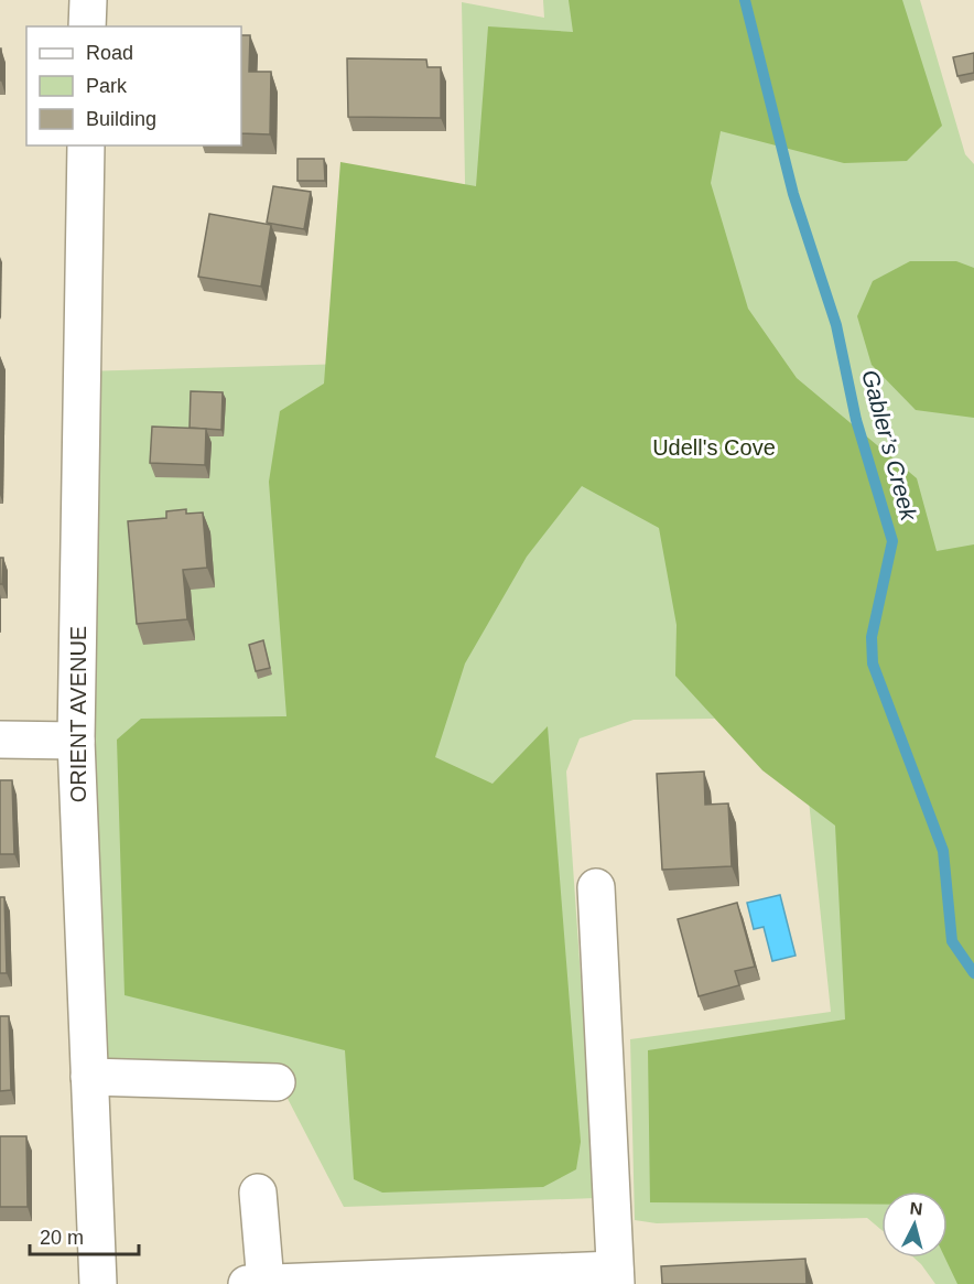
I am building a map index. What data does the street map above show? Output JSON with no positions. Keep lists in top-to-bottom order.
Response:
{
  "streets": {
    "street": ["ORIENT AVENUE"]
  },
  "water": ["Gabler’s Creek"],
  "parks": ["Udell's Cove"],
  "legend": ["Road", "Park", "Building"],
  "scale_bar": "20 m",
  "north": "top"
}
